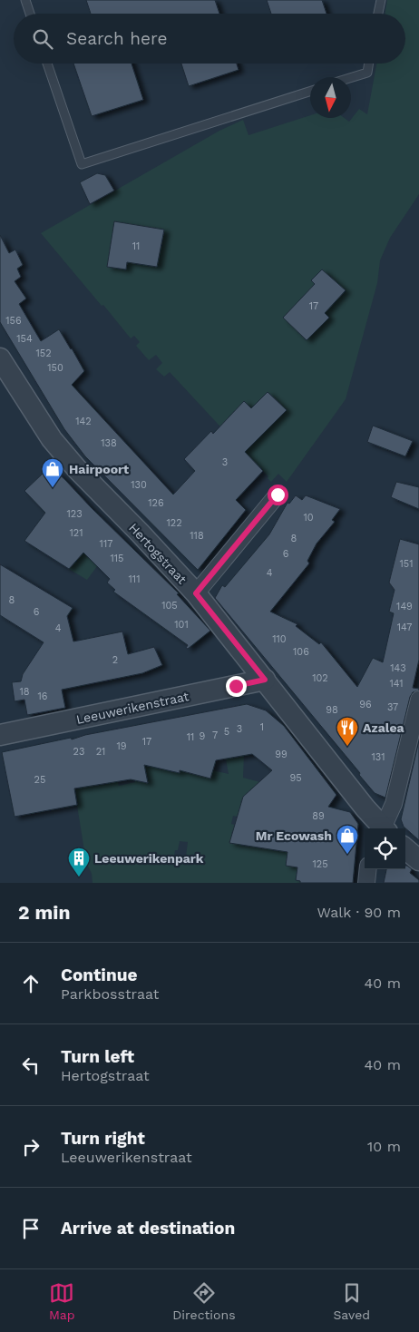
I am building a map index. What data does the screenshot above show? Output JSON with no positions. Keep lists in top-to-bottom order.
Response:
{
  "streets": {
    "street": ["Hertogstraat", "Leeuwerikenstraat"]
  },
  "crossings": [
    ["Hertogstraat", "Leeuwerikenstraat"]
  ],
  "places": {
    "shop": ["Hairpoort", "Mr Ecowash"],
    "restaurant": ["Azalea"],
    "building": ["Leeuwerikenpark"]
  },
  "house_numbers": [
    "11",
    "17",
    "156",
    "154",
    "152",
    "150",
    "142",
    "138",
    "3",
    "130",
    "126",
    "123",
    "10",
    "122",
    "121",
    "118",
    "8",
    "117",
    "6",
    "115",
    "151",
    "4",
    "111",
    "8",
    "105",
    "149",
    "6",
    "101",
    "147",
    "4",
    "110",
    "106",
    "2",
    "143",
    "102",
    "141",
    "18",
    "16",
    "96",
    "37",
    "98",
    "1",
    "3",
    "5",
    "7",
    "9",
    "11",
    "17",
    "19",
    "23",
    "21",
    "99",
    "131",
    "95",
    "25",
    "89",
    "125"
  ],
  "north": "bottom",
  "page": {
    "search": "Search here",
    "heading": ["2 min", "Walk · 90 m"],
    "list": [
      ["Continue", "Parkbosstraat", "40 m"],
      ["Turn left", "Hertogstraat", "40 m"],
      ["Turn right", "Leeuwerikenstraat", "10 m"],
      "Arrive at destination"
    ],
    "nav": ["Map", "Directions", "Saved"]
  }
}
